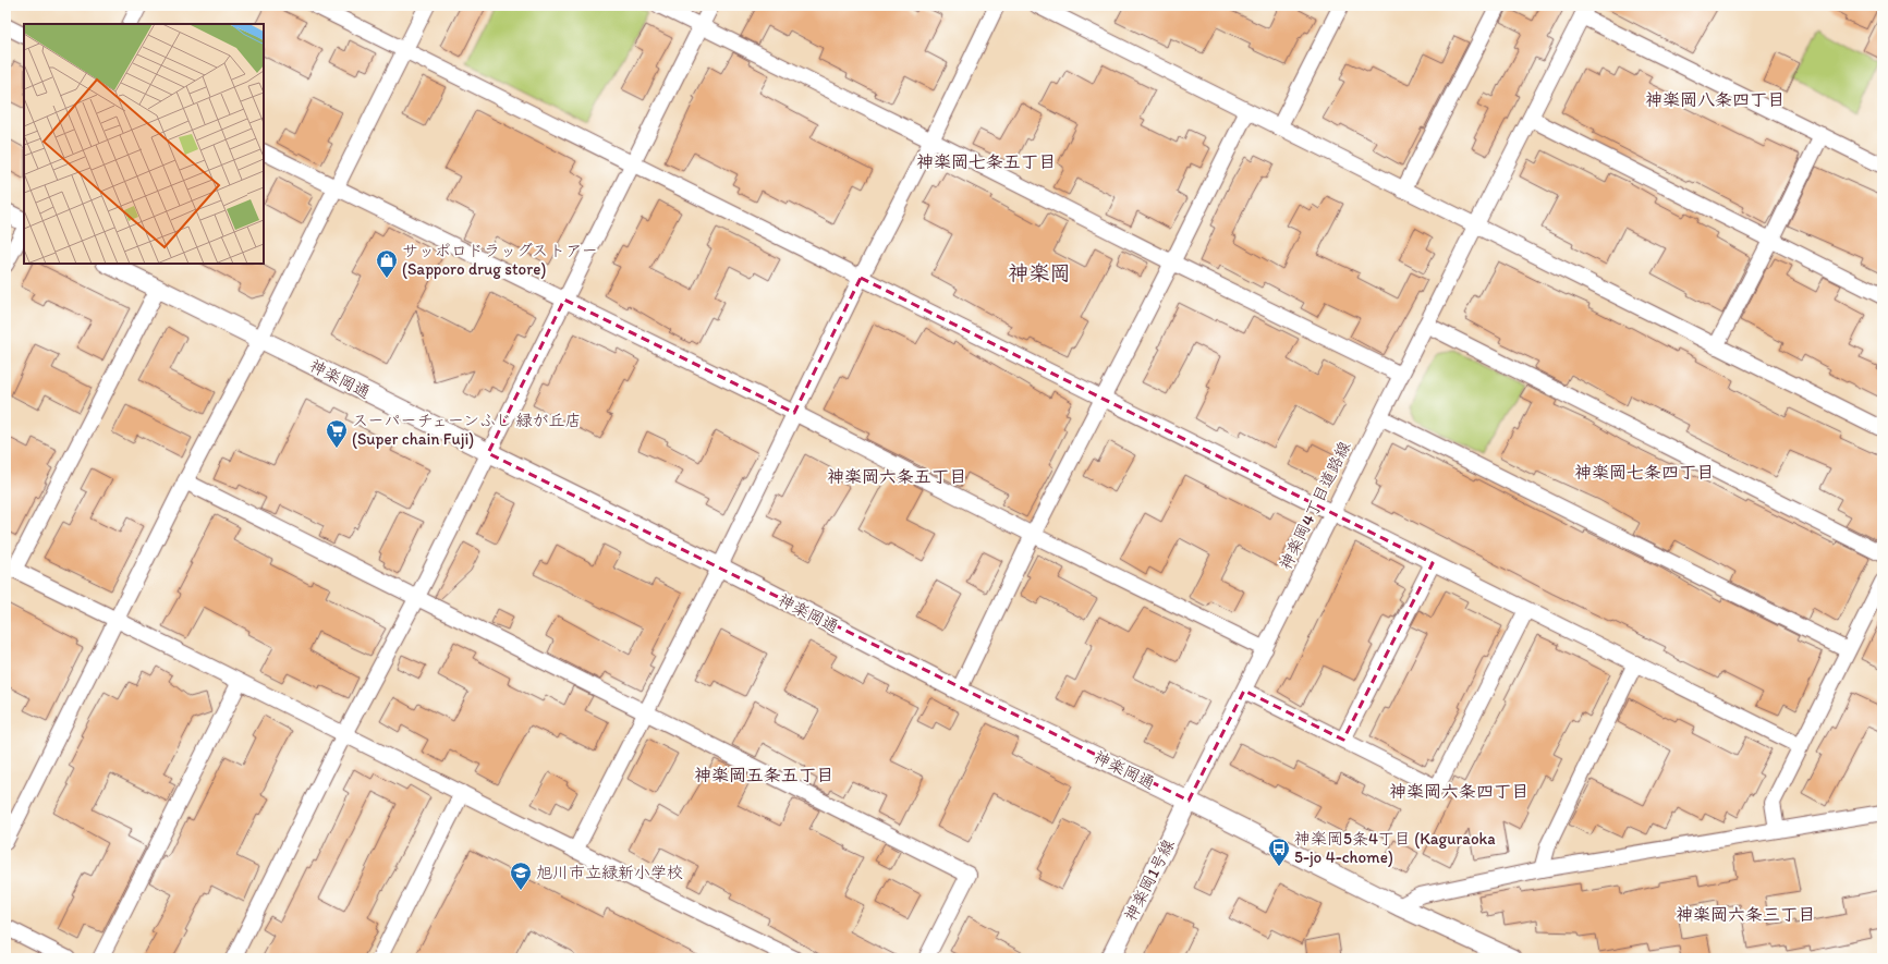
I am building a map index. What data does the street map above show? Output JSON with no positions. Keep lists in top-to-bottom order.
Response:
{
  "streets": {
    "street": ["神楽岡通", "神楽岡4丁目道路線", "神楽岡1号線"]
  },
  "crossings": [
    ["神楽岡通", "神楽岡4丁目道路線"],
    ["神楽岡通", "神楽岡1号線"],
    ["神楽岡4丁目道路線", "神楽岡1号線"]
  ],
  "districts": [
    "神楽岡八条四丁目",
    "神楽岡七条五丁目",
    "神楽岡",
    "神楽岡七条四丁目",
    "神楽岡六条五丁目",
    "神楽岡五条五丁目",
    "神楽岡六条四丁目",
    "神楽岡六条三丁目"
  ],
  "places": {
    "shop": ["サッポロドラッグストアー (Sapporo drug store)"],
    "supermarket": ["スーパーチェーンふじ 緑が丘店 (Super chain Fuji)"],
    "bus stop": ["神楽岡5条4丁目 (Kaguraoka 5-jo 4-chome)"],
    "school or university": ["旭川市立緑新小学校"]
  }
}
